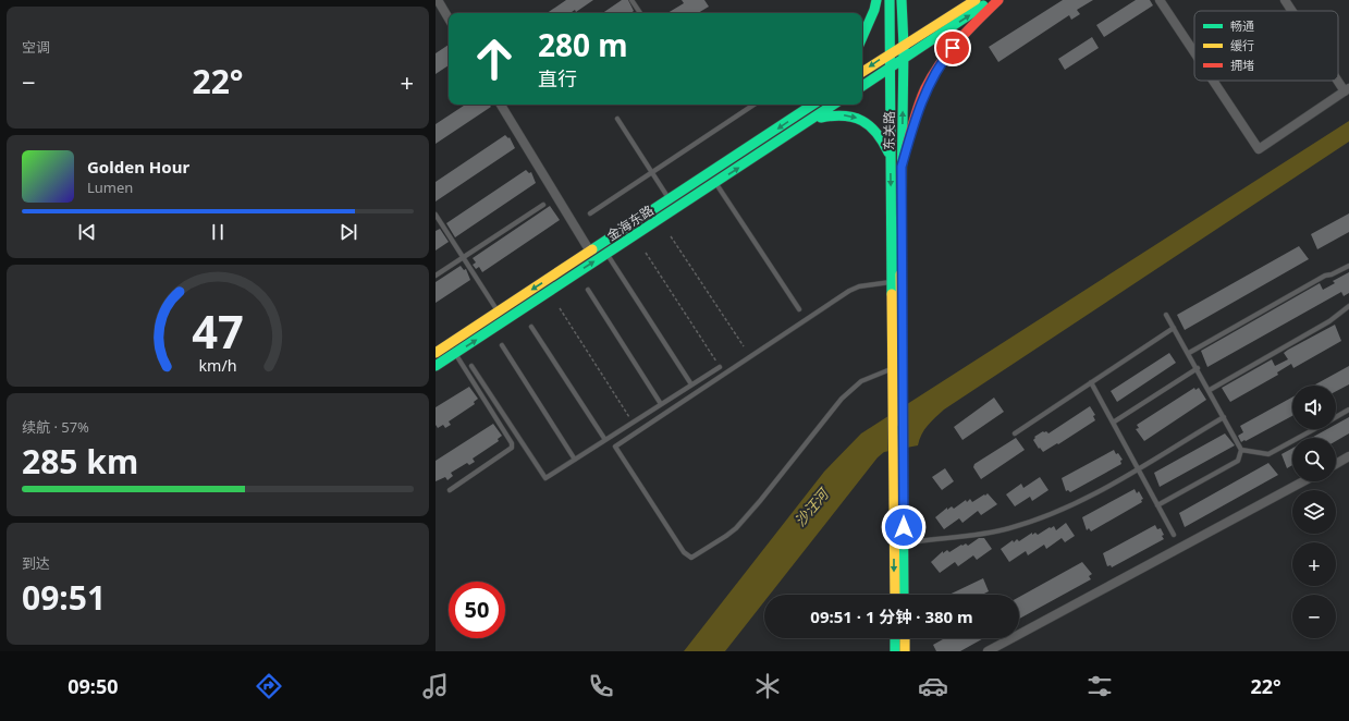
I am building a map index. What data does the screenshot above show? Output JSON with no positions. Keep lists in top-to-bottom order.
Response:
{
  "streets": {
    "main road": ["东关路", "金海东路"]
  },
  "water": ["沙汪河"],
  "legend": ["畅通", "缓行", "拥堵"],
  "page": {
    "tile": [
      "空调",
      ["续航 · 57%", "285 km"],
      ["到达", "09:51"]
    ],
    "turn": ["280 m", "直行"],
    "heat": ["−", "22°", "+"],
    "song": ["Golden Hour", "Lumen"],
    "map_buttons": ["+", "−"],
    "limit": "50",
    "trip": "09:51 · 1 分钟 · 380 m",
    "tabs": ["09:50", "22°"],
    "gauge": ["47", "km/h"]
  }
}
